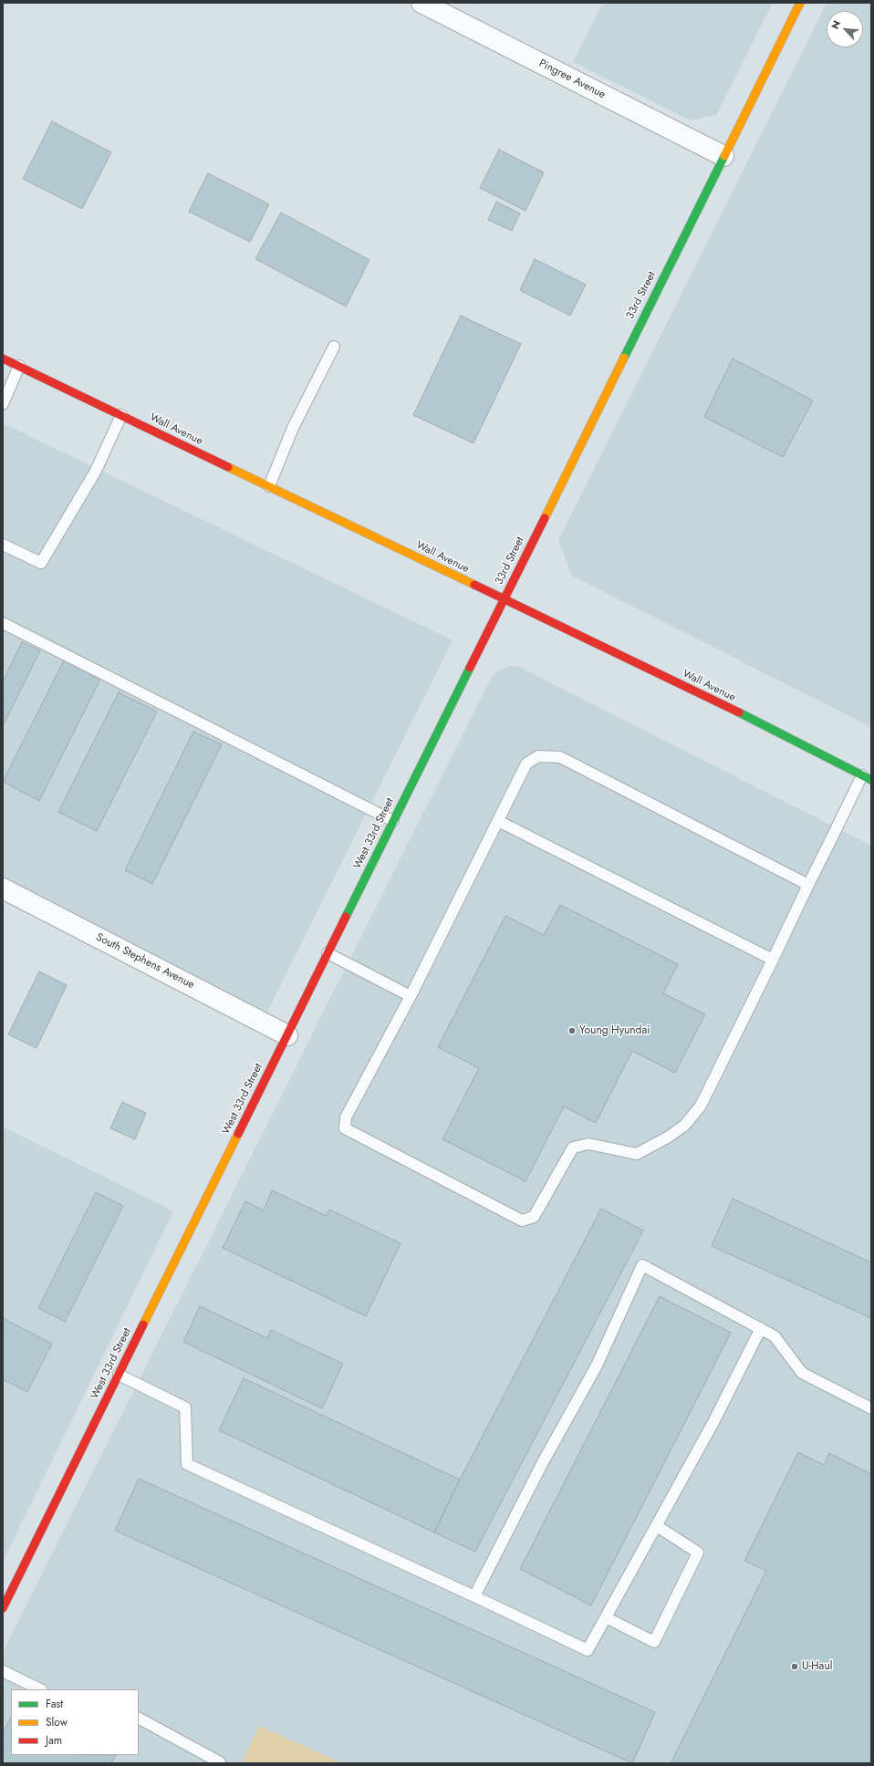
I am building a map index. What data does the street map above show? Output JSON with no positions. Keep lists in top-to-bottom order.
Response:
{
  "streets": {
    "street": [
      "Pingree Avenue",
      "33rd Street",
      "Wall Avenue",
      "West 33rd Street",
      "South Stephens Avenue"
    ]
  },
  "crossings": [
    ["Pingree Avenue", "33rd Street"],
    ["33rd Street", "Wall Avenue"],
    ["33rd Street", "West 33rd Street"],
    ["Wall Avenue", "West 33rd Street"],
    ["West 33rd Street", "South Stephens Avenue"]
  ],
  "places": ["Young Hyundai", "U-Haul"],
  "legend": ["Fast", "Slow", "Jam"],
  "north": "top left"
}
